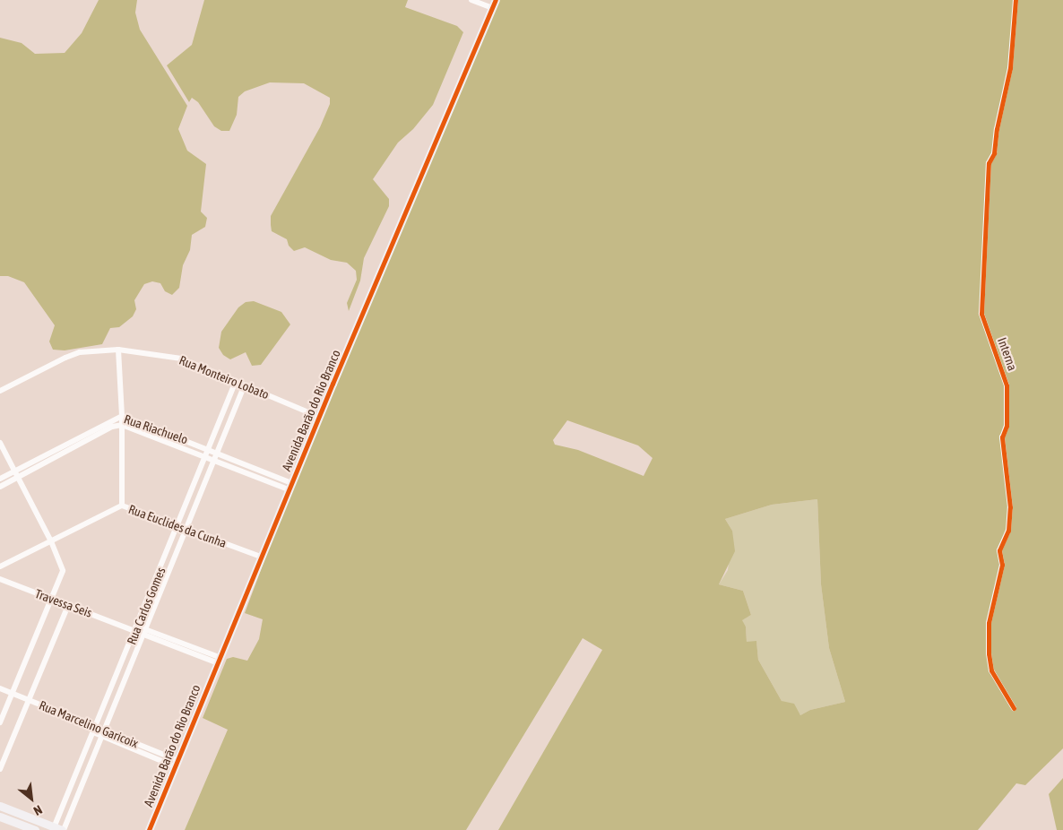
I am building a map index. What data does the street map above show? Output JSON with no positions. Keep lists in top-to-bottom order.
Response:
{
  "streets": {
    "street": [
      "Interna",
      "Rua Monteiro Lobato",
      "Avenida Barão do Rio Branco",
      "Rua Riachuelo",
      "Rua Euclides da Cunha",
      "Travessa Seis",
      "Rua Carlos Gomes",
      "Rua Marcelino Garicoix"
    ]
  },
  "crossings": [
    ["Rua Monteiro Lobato", "Avenida Barão do Rio Branco"],
    ["Rua Monteiro Lobato", "Rua Carlos Gomes"],
    ["Avenida Barão do Rio Branco", "Rua Riachuelo"],
    ["Avenida Barão do Rio Branco", "Rua Euclides da Cunha"],
    ["Avenida Barão do Rio Branco", "Travessa Seis"],
    ["Avenida Barão do Rio Branco", "Rua Marcelino Garicoix"],
    ["Rua Riachuelo", "Rua Carlos Gomes"],
    ["Rua Euclides da Cunha", "Rua Carlos Gomes"],
    ["Travessa Seis", "Rua Carlos Gomes"],
    ["Rua Carlos Gomes", "Rua Marcelino Garicoix"]
  ],
  "north": "bottom right"
}
